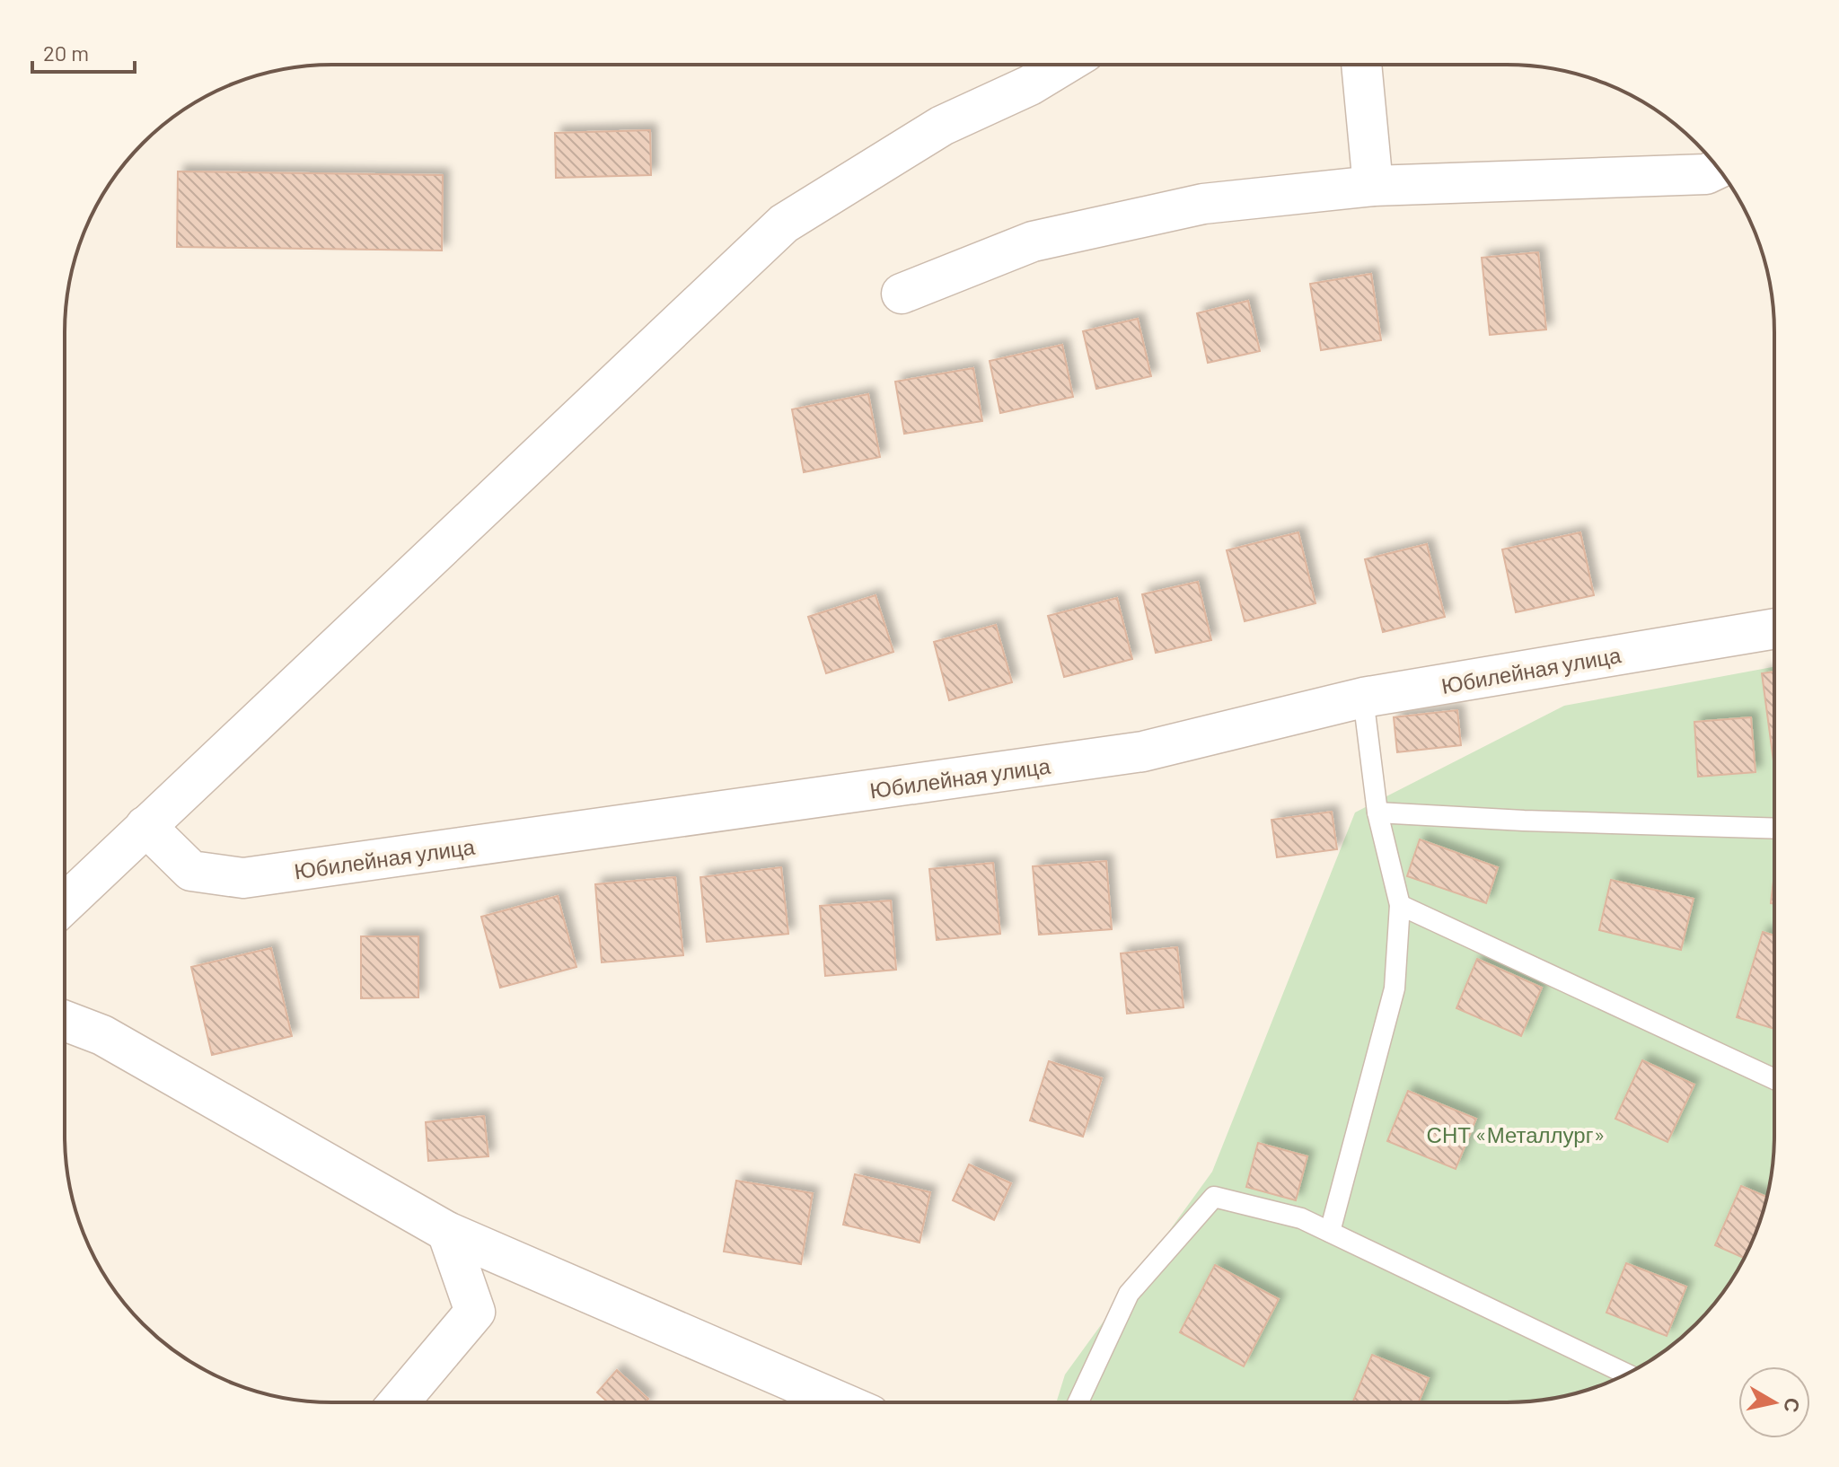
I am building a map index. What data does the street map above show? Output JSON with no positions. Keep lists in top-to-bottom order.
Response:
{
  "streets": {
    "street": ["Юбилейная улица"]
  },
  "parks": ["СНТ «Металлург»"],
  "scale_bar": "20 m",
  "north": "right"
}
